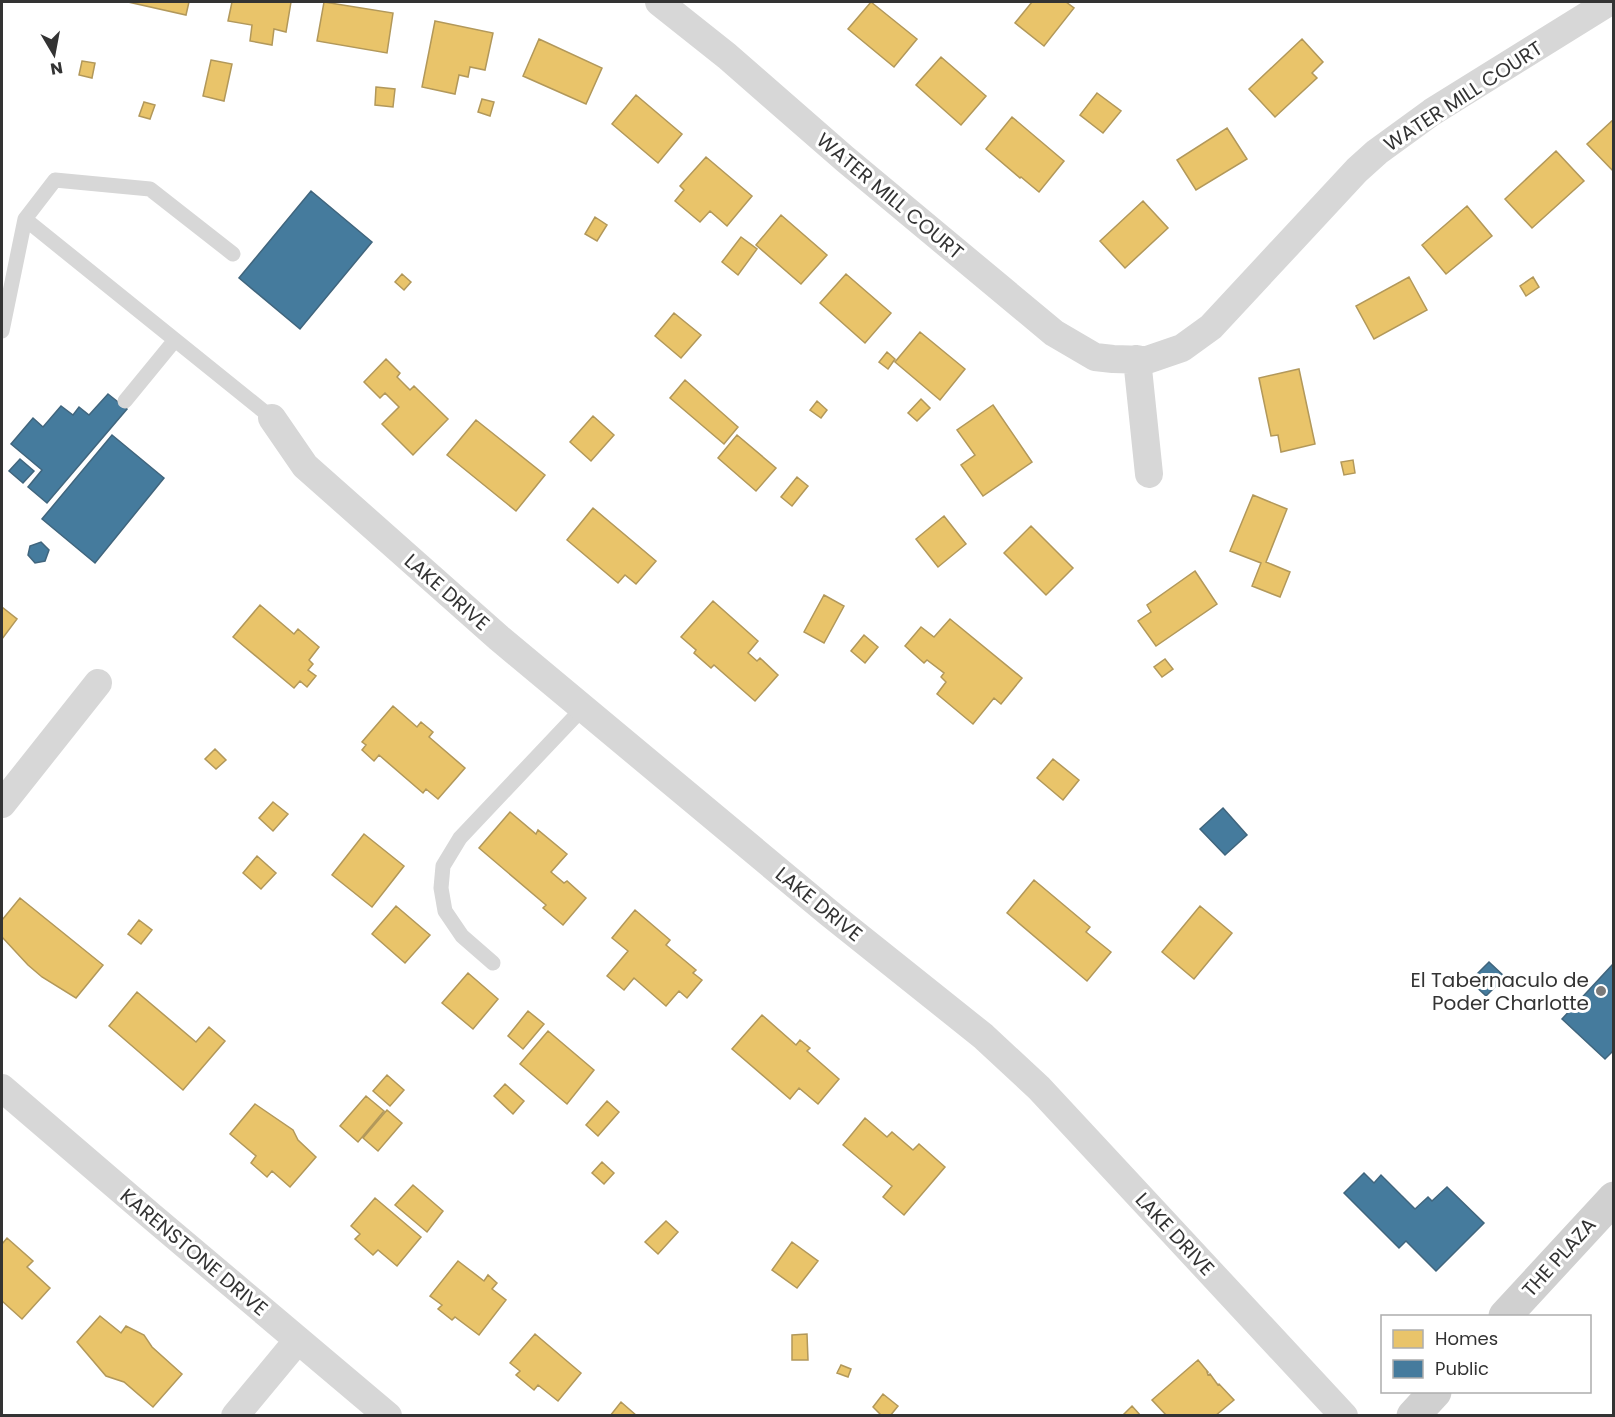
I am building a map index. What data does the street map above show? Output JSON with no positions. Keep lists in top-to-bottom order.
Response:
{
  "streets": {
    "main road": ["THE PLAZA"],
    "street": ["WATER MILL COURT", "LAKE DRIVE", "KARENSTONE DRIVE"]
  },
  "places": ["El Tabernaculo de Poder Charlotte"],
  "legend": ["Homes", "Public"],
  "north": "bottom"
}
